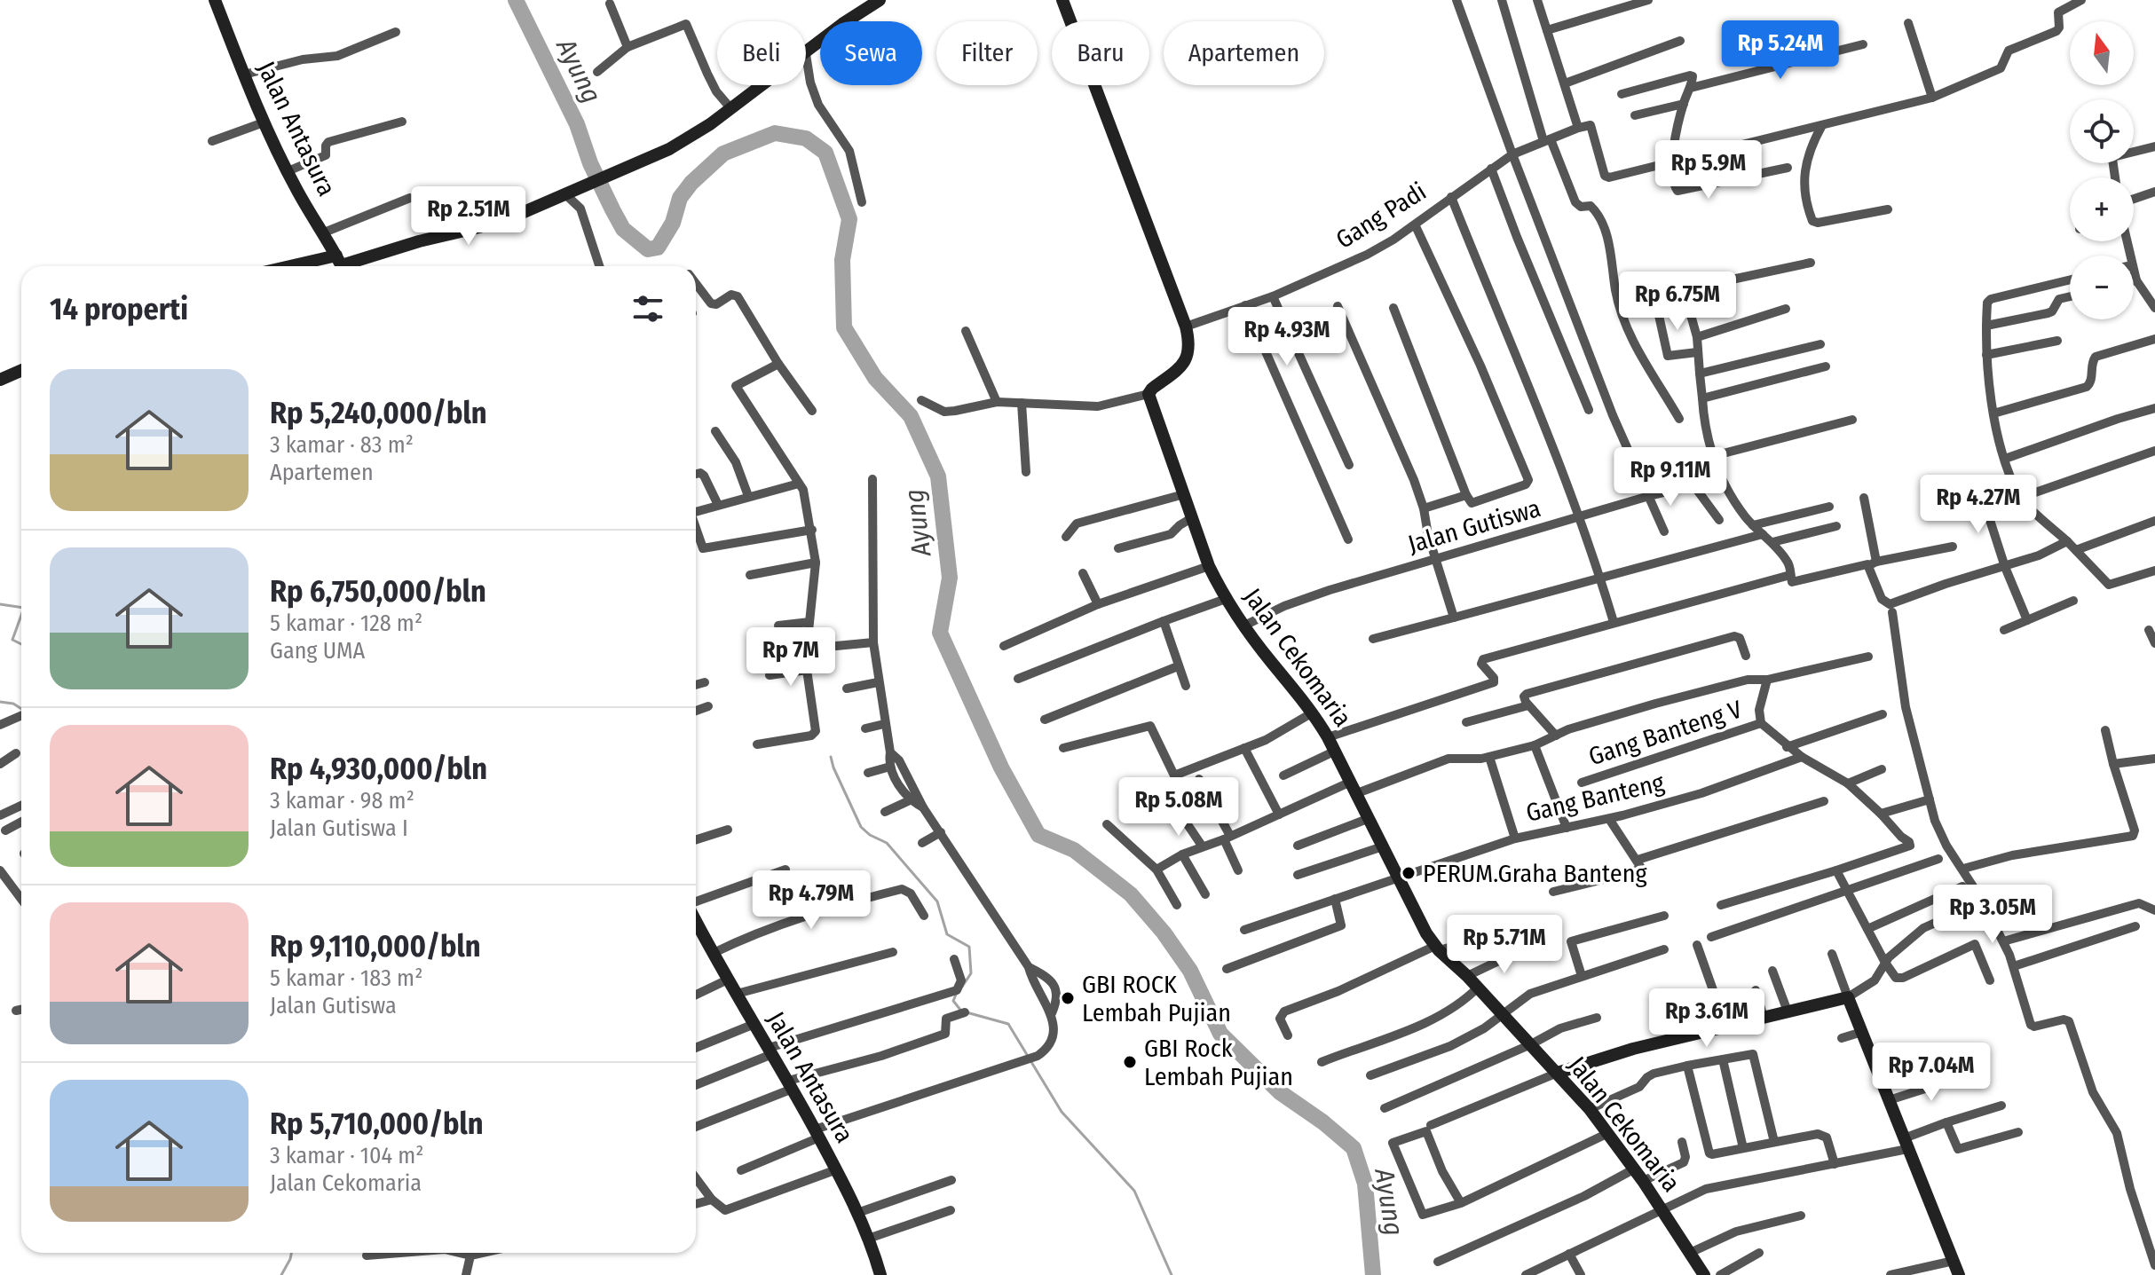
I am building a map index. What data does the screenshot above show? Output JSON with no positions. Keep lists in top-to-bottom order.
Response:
{
  "streets": {
    "street": [
      "Jalan Antasura",
      "Gang Padi",
      "Jalan Gutiswa",
      "Jalan Cekomaria",
      "Gang Banteng V",
      "Gang Banteng"
    ]
  },
  "crossings": [
    ["Jalan Gutiswa", "Jalan Cekomaria"],
    ["Jalan Cekomaria", "Gang Banteng"]
  ],
  "water": ["Ayung"],
  "places": ["PERUM.Graha Banteng", "GBI ROCK Lembah Pujian", "GBI Rock Lembah Pujian"],
  "north": "top",
  "page": {
    "price": [
      "Rp 5.24M",
      "Rp 5.9M",
      "Rp 2.51M",
      "Rp 6.75M",
      "Rp 4.93M",
      "Rp 9.11M",
      "Rp 4.27M",
      "Rp 7M",
      "Rp 5.08M",
      "Rp 4.79M",
      "Rp 3.05M",
      "Rp 5.71M",
      "Rp 3.61M",
      "Rp 7.04M"
    ],
    "map_buttons": ["+", "−"],
    "chip": [
      "Beli",
      "Sewa",
      "Filter",
      "Baru",
      "Apartemen"
    ],
    "heading": "14 properti",
    "list": [
      {
        "name": "Rp 5,240,000/bln",
        "note": "3 kamar · 83 m² · Apartemen"
      },
      {
        "name": "Rp 6,750,000/bln",
        "note": "5 kamar · 128 m² · Gang UMA"
      },
      {
        "name": "Rp 4,930,000/bln",
        "note": "3 kamar · 98 m² · Jalan Gutiswa I"
      },
      {
        "name": "Rp 9,110,000/bln",
        "note": "5 kamar · 183 m² · Jalan Gutiswa"
      },
      {
        "name": "Rp 5,710,000/bln",
        "note": "3 kamar · 104 m² · Jalan Cekomaria"
      }
    ]
  }
}
